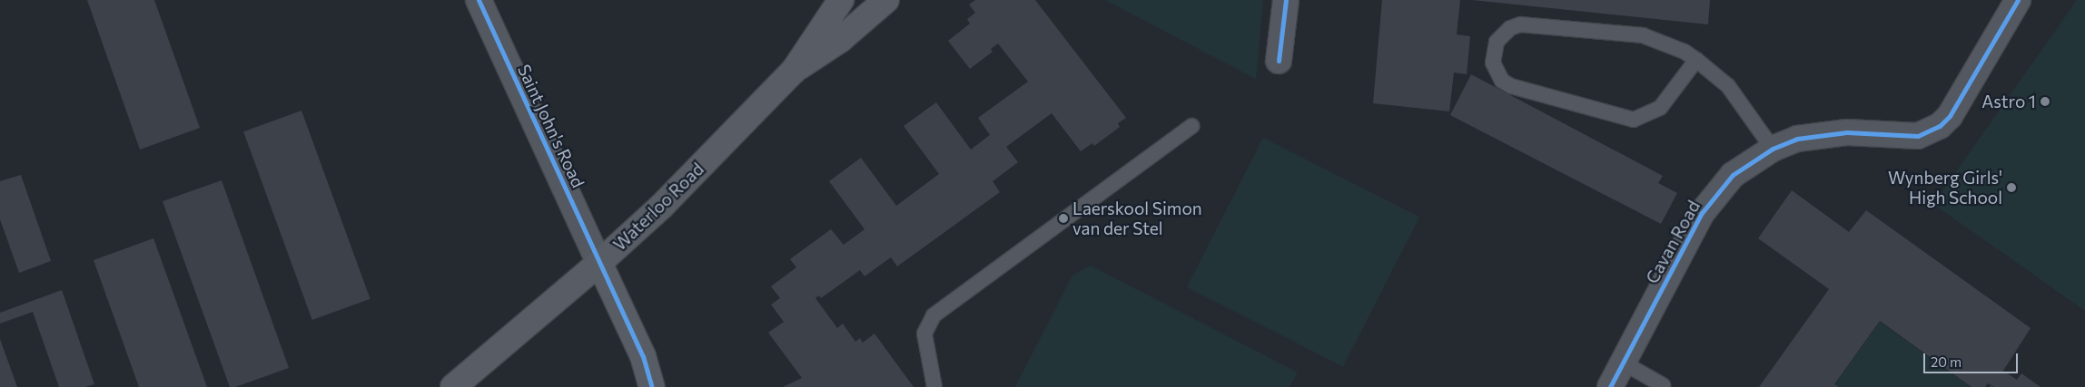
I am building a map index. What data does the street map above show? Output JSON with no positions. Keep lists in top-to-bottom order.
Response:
{
  "streets": {
    "main road": ["Waterloo Road"],
    "street": ["Saint John's Road", "Cavan Road"]
  },
  "crossings": [
    ["Saint John's Road", "Waterloo Road"]
  ],
  "places": ["Astro 1", "Wynberg Girls' High School", "Laerskool Simon van der Stel"],
  "scale_bar": "20 m"
}
